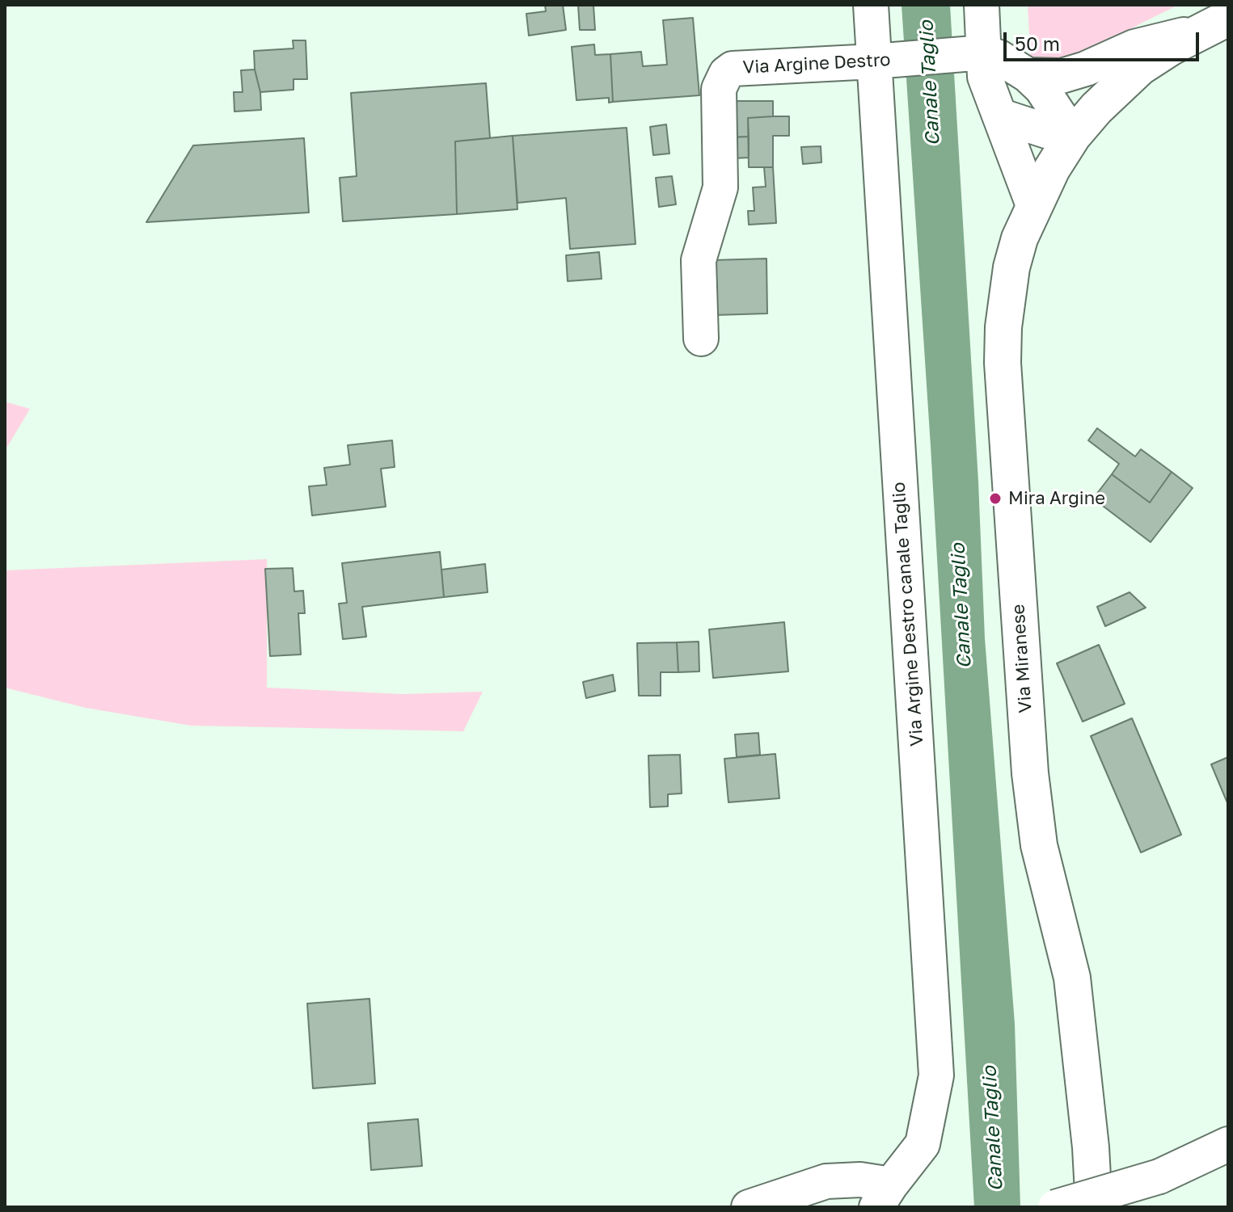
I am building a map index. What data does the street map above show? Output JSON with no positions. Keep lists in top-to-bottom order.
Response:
{
  "streets": {
    "main road": ["Via Miranese"],
    "street": ["Via Argine Destro", "Via Argine Destro canale Taglio"]
  },
  "crossings": [
    ["Via Argine Destro", "Via Argine Destro canale Taglio"]
  ],
  "water": ["Canale Taglio"],
  "places": ["Mira Argine"],
  "scale_bar": "50 m"
}
